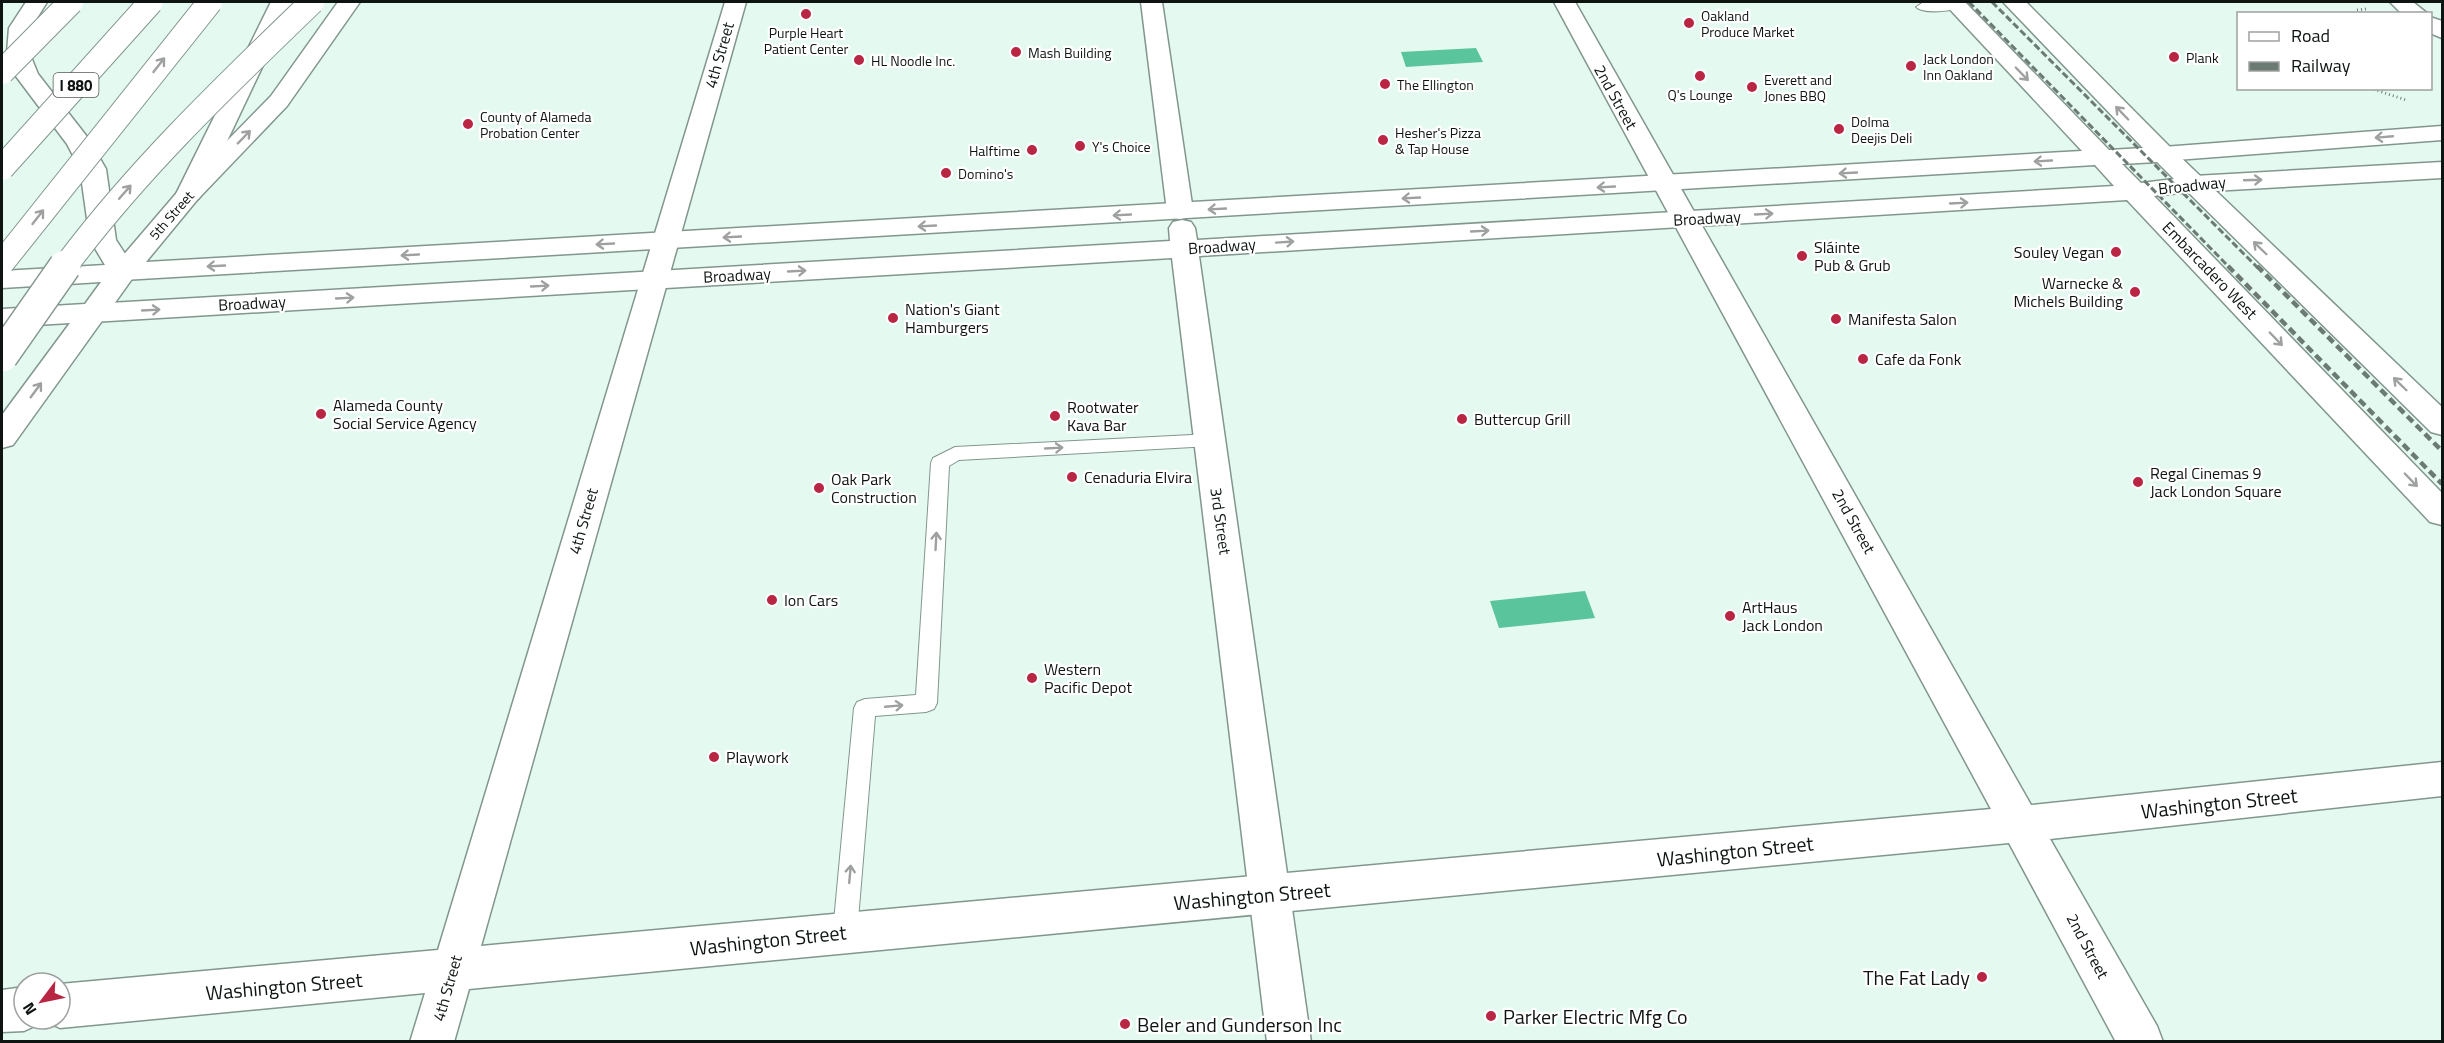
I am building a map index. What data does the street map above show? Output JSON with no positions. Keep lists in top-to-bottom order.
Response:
{
  "streets": {
    "main road": [
      "4th Street",
      "I 880",
      "2nd Street",
      "Broadway",
      "5th Street",
      "Embarcadero West",
      "3rd Street",
      "Washington Street"
    ]
  },
  "crossings": [
    ["4th Street", "Broadway"],
    ["4th Street", "Washington Street"],
    ["2nd Street", "Broadway"],
    ["2nd Street", "Washington Street"],
    ["Broadway", "5th Street"],
    ["Broadway", "Embarcadero West"],
    ["Broadway", "3rd Street"],
    ["3rd Street", "Washington Street"]
  ],
  "places": [
    "Purple Heart Patient Center",
    "Oakland Produce Market",
    "Mash Building",
    "Plank",
    "HL Noodle Inc.",
    "Jack London Inn Oakland",
    "Q's Lounge",
    "The Ellington",
    "Everett and Jones BBQ",
    "County of Alameda Probation Center",
    "Dolma Deejis Deli",
    "Hesher's Pizza & Tap House",
    "Y's Choice",
    "Halftime",
    "Domino's",
    "Souley Vegan",
    "Sláinte Pub & Grub",
    "Warnecke & Michels Building",
    "Nation's Giant Hamburgers",
    "Manifesta Salon",
    "Cafe da Fonk",
    "Alameda County Social Service Agency",
    "Rootwater Kava Bar",
    "Buttercup Grill",
    "Cenaduria Elvira",
    "Regal Cinemas 9 Jack London Square",
    "Oak Park Construction",
    "Ion Cars",
    "ArtHaus Jack London",
    "Western Pacific Depot",
    "Playwork",
    "The Fat Lady",
    "Parker Electric Mfg Co",
    "Beler and Gunderson Inc"
  ],
  "legend": ["Road", "Railway"],
  "north": "bottom left"
}
